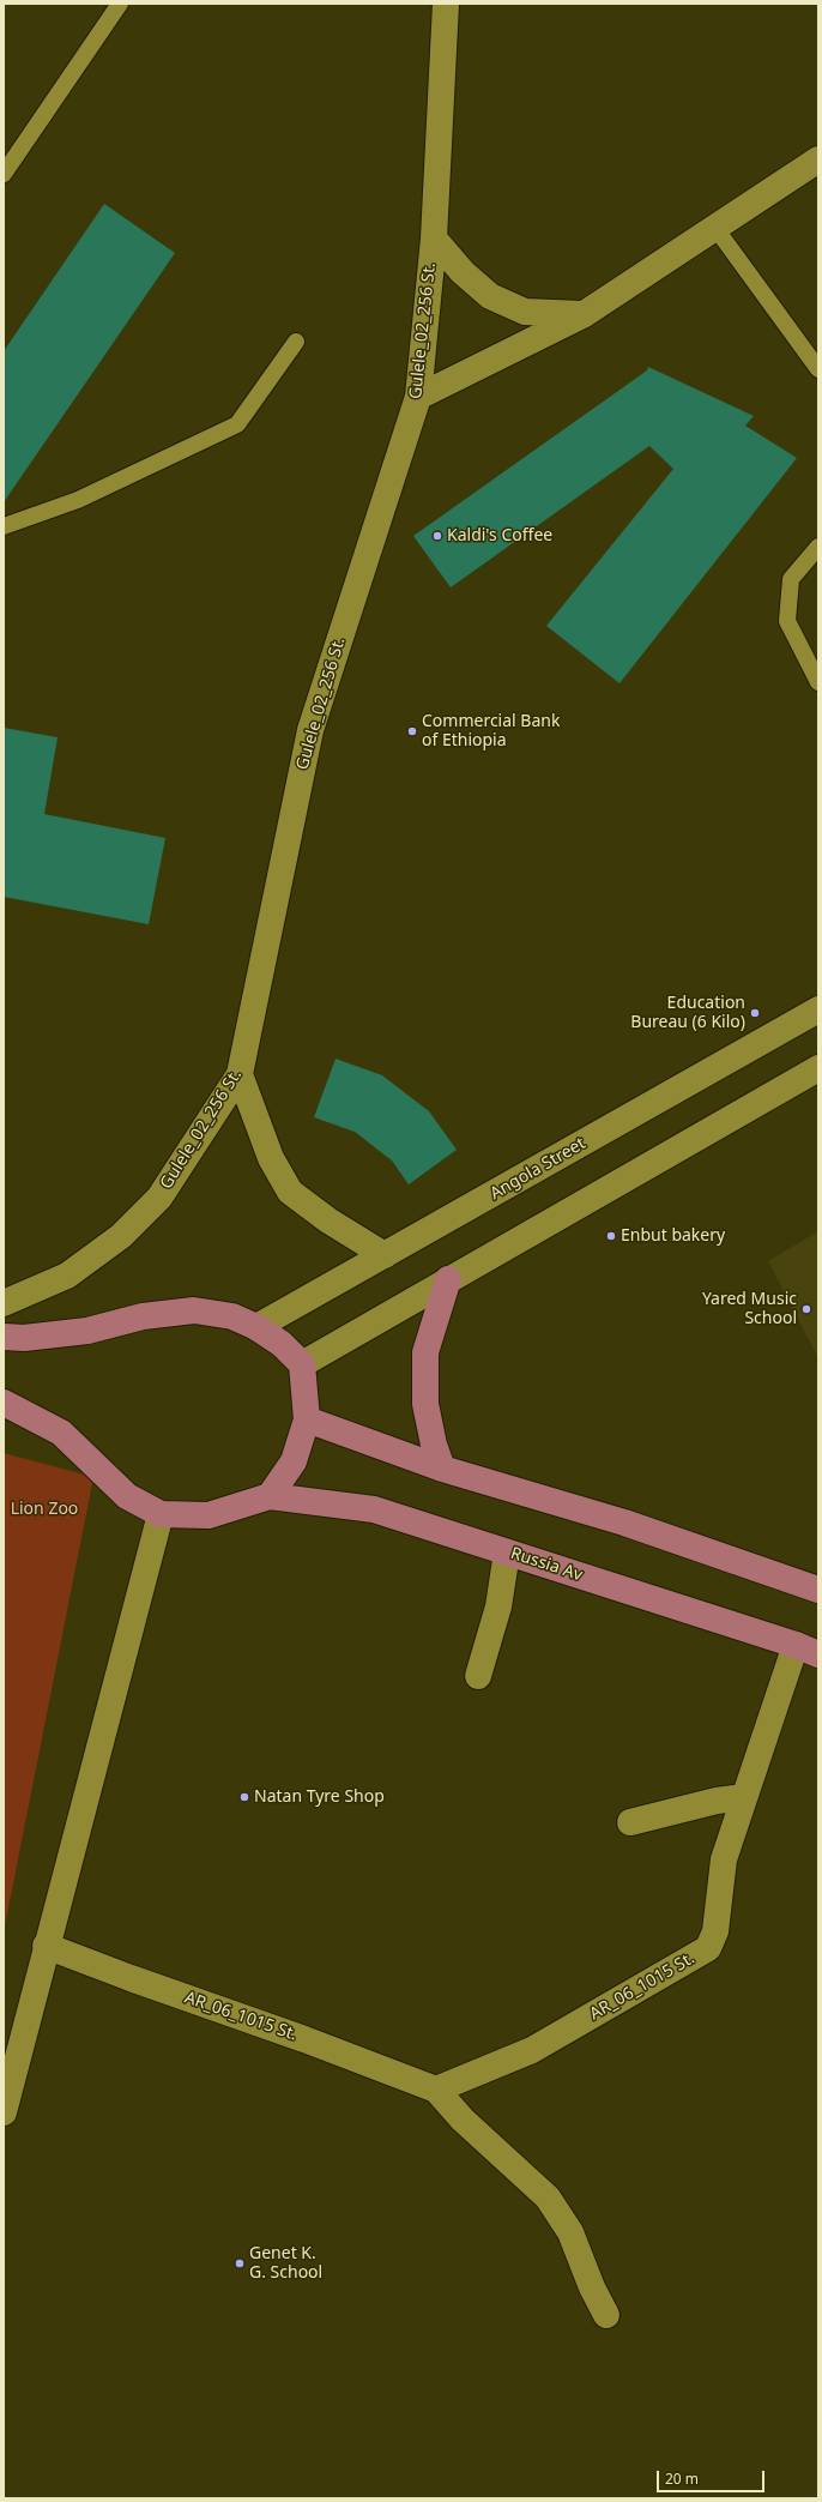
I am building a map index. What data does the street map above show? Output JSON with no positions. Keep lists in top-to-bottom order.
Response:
{
  "streets": {
    "main road": [
      "Gulele_02_256 St.",
      "Angola Street",
      "Russia Av",
      "AR_06_1015 St."
    ]
  },
  "crossings": [
    ["Russia Av", "AR_06_1015 St."]
  ],
  "parks": ["Lion Zoo"],
  "places": [
    "Kaldi's Coffee",
    "Commercial Bank of Ethiopia",
    "Education Bureau (6 Kilo)",
    "Enbut bakery",
    "Yared Music School",
    "Natan Tyre Shop",
    "Genet K. G. School"
  ],
  "scale_bar": "20 m"
}
